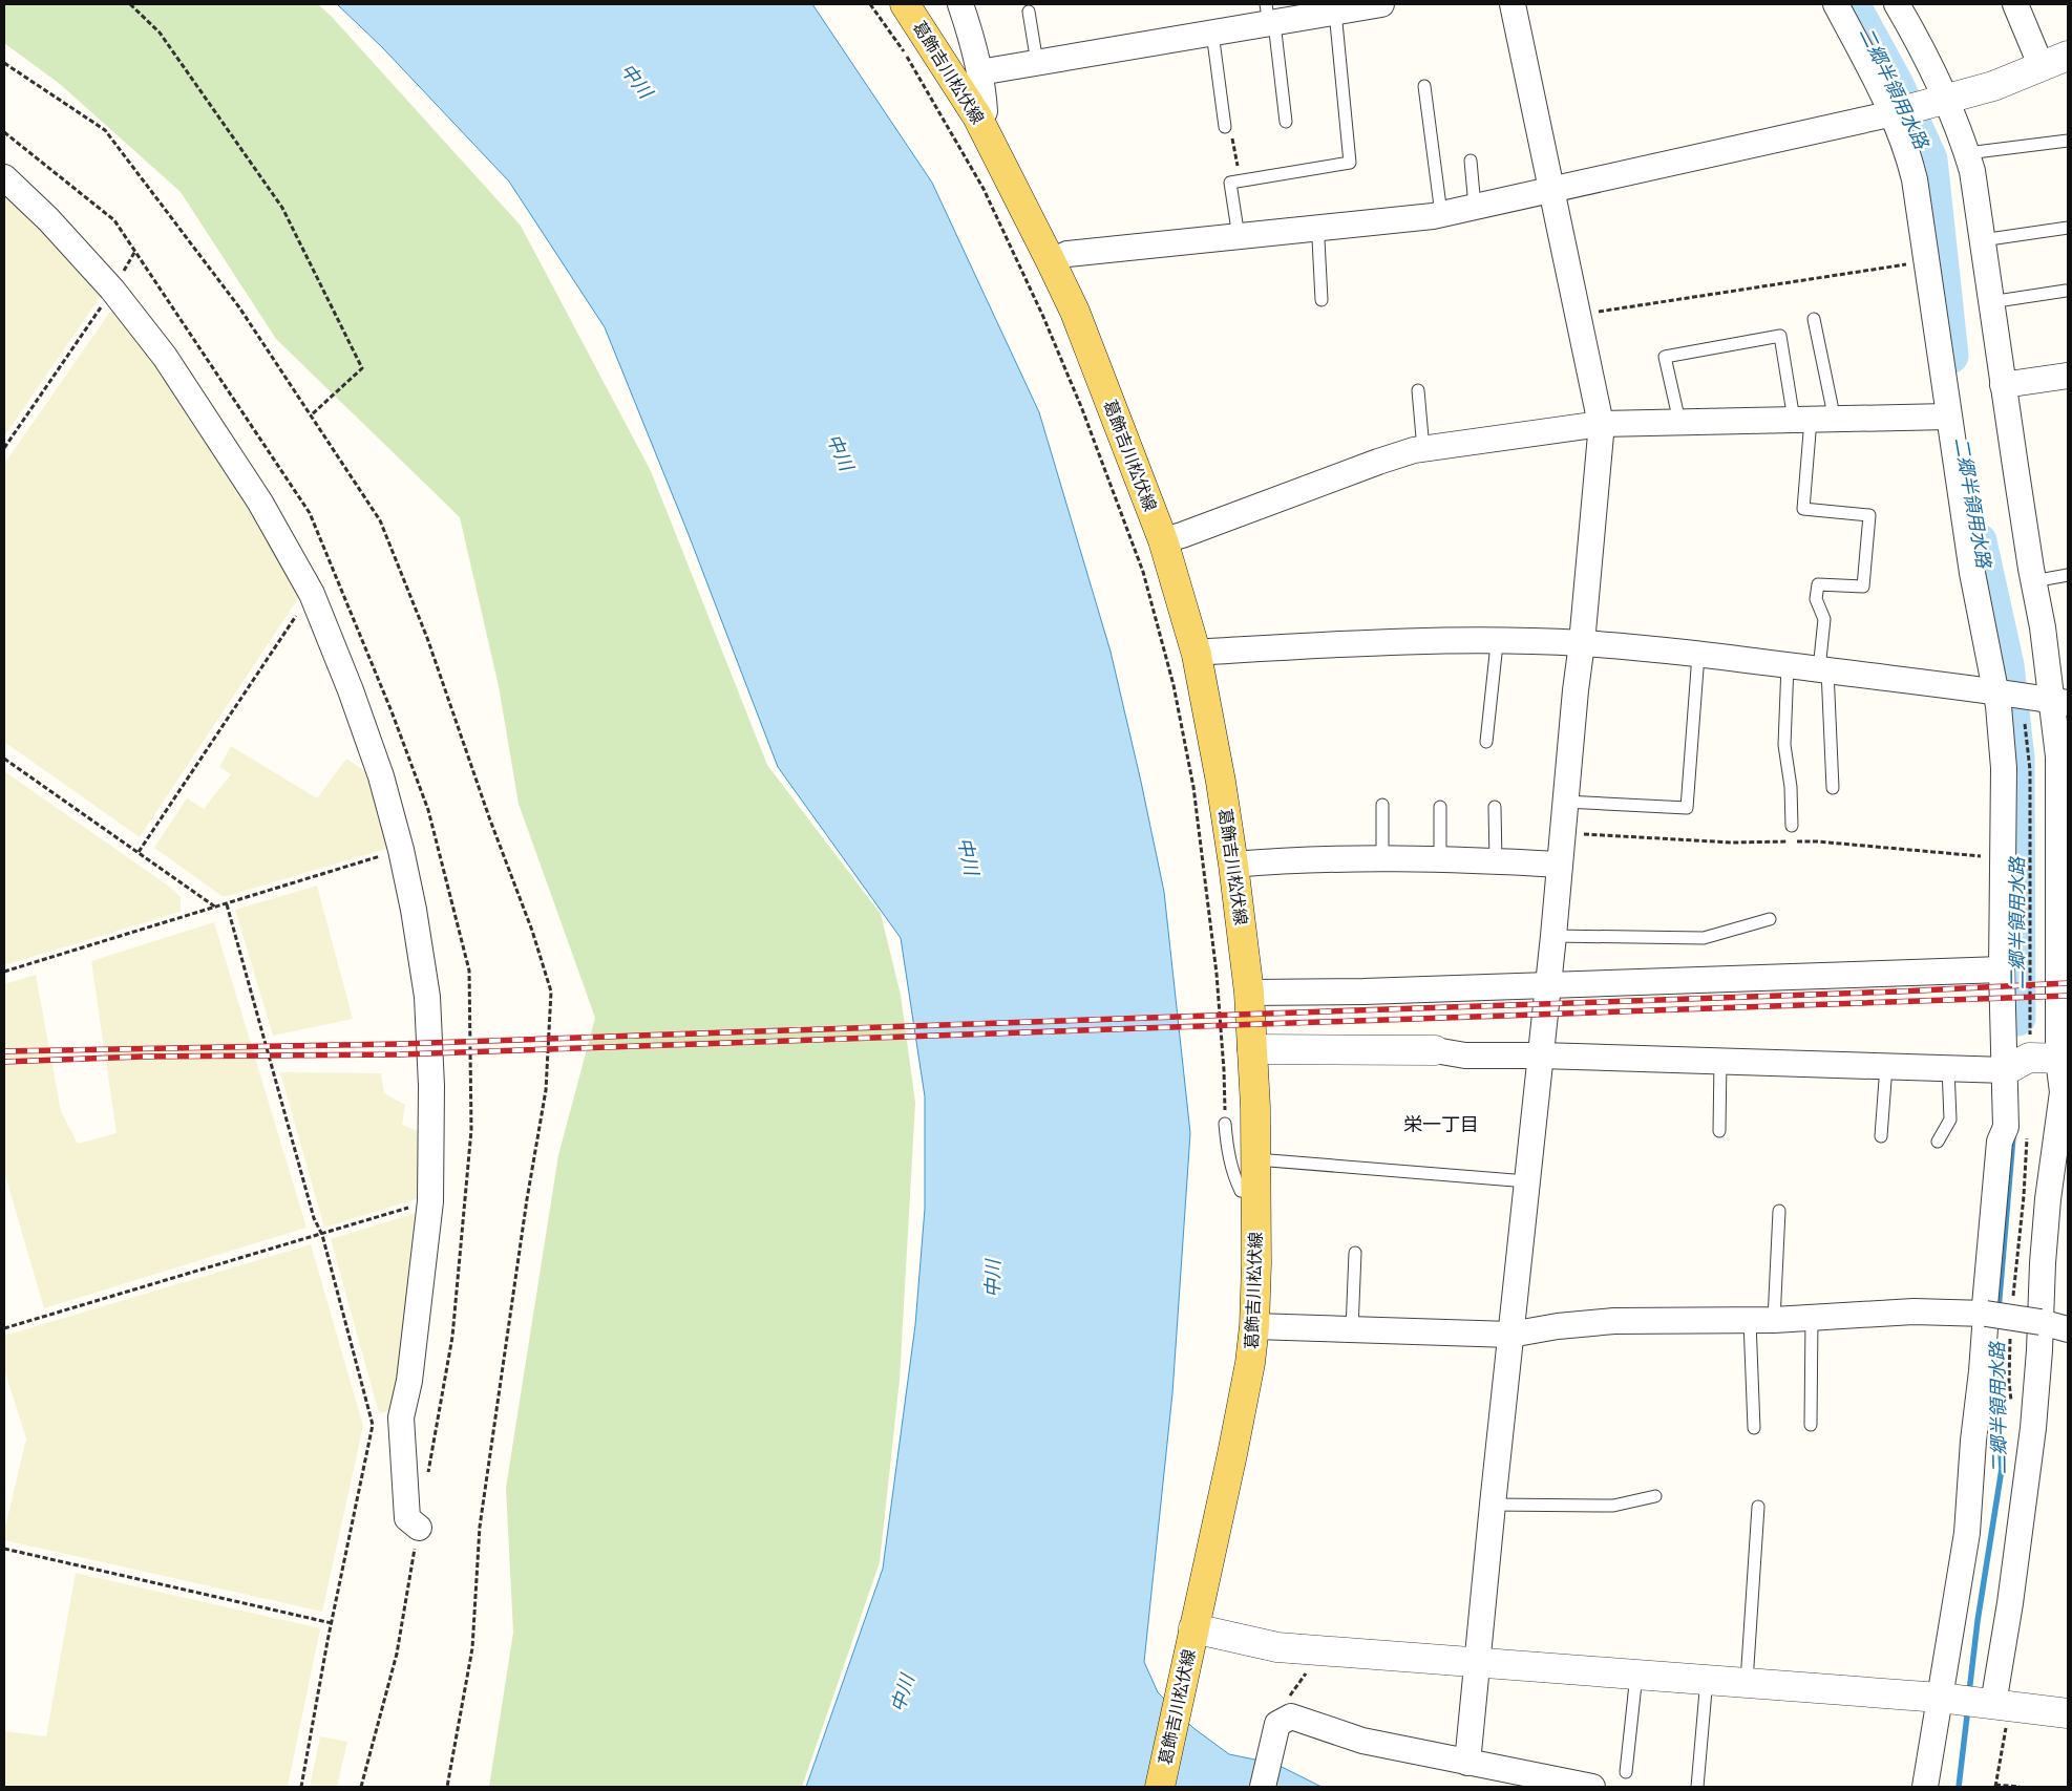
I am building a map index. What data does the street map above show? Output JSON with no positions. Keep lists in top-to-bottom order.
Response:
{
  "streets": {
    "main road": ["葛飾吉川松伏線"]
  },
  "districts": ["栄一丁目"],
  "water": ["中川", "二郷半領用水路"]
}
